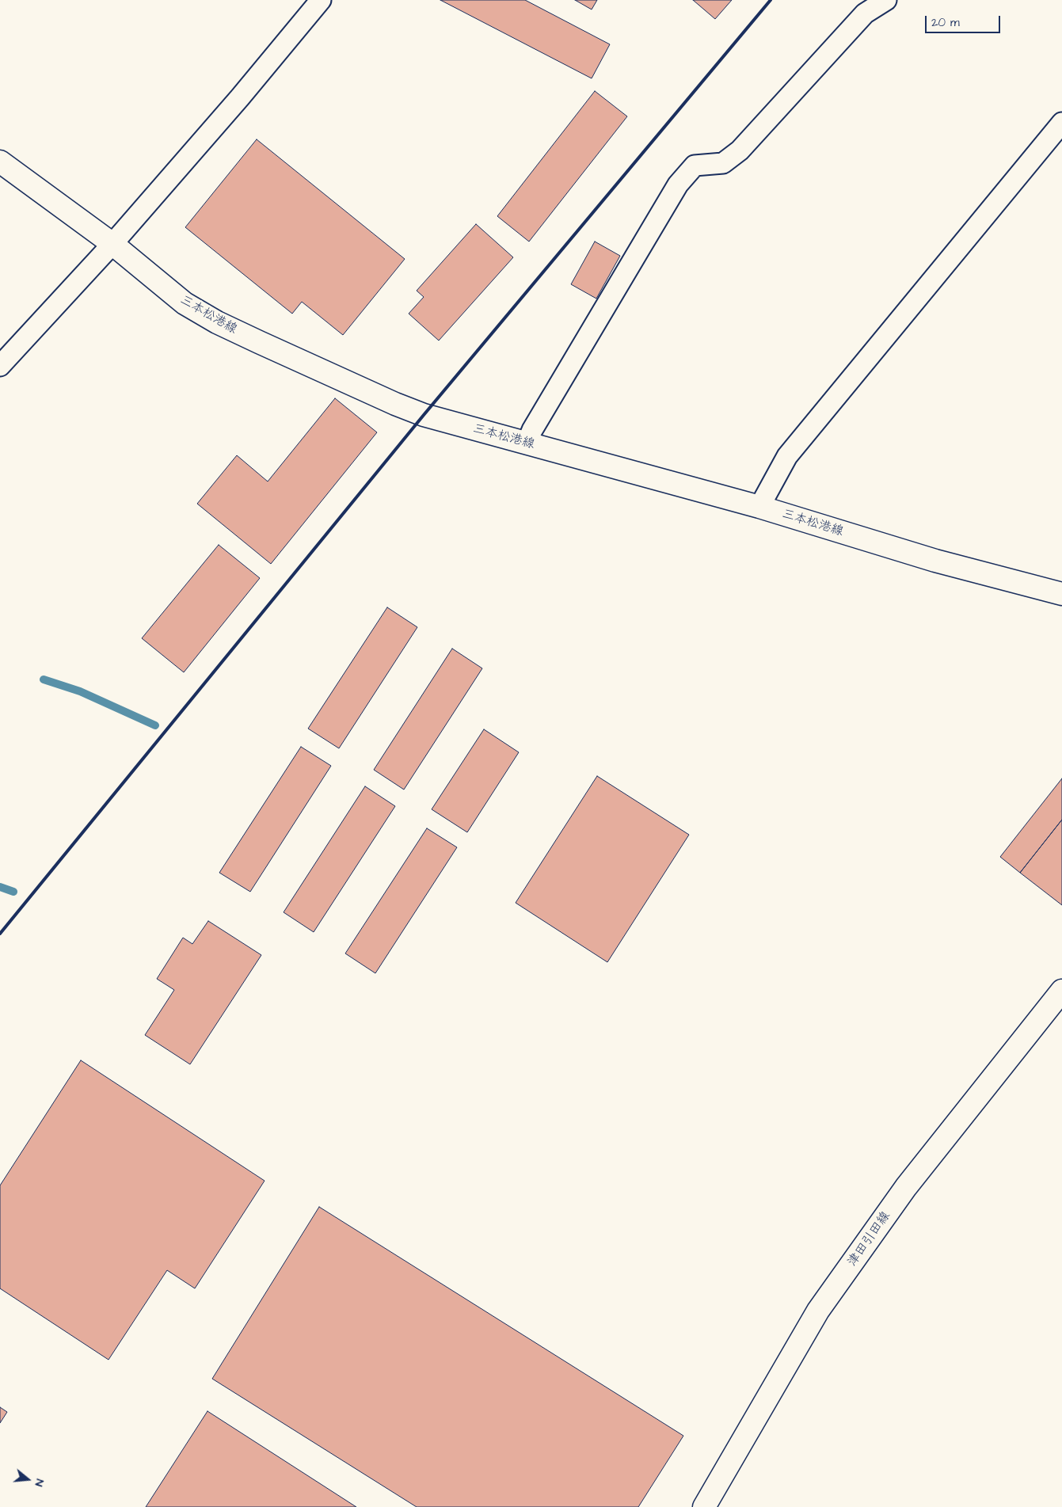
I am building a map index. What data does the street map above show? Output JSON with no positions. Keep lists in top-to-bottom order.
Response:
{
  "streets": {
    "main road": ["三本松港線", "津田引田線"]
  },
  "scale_bar": "20 m",
  "north": "right"
}
